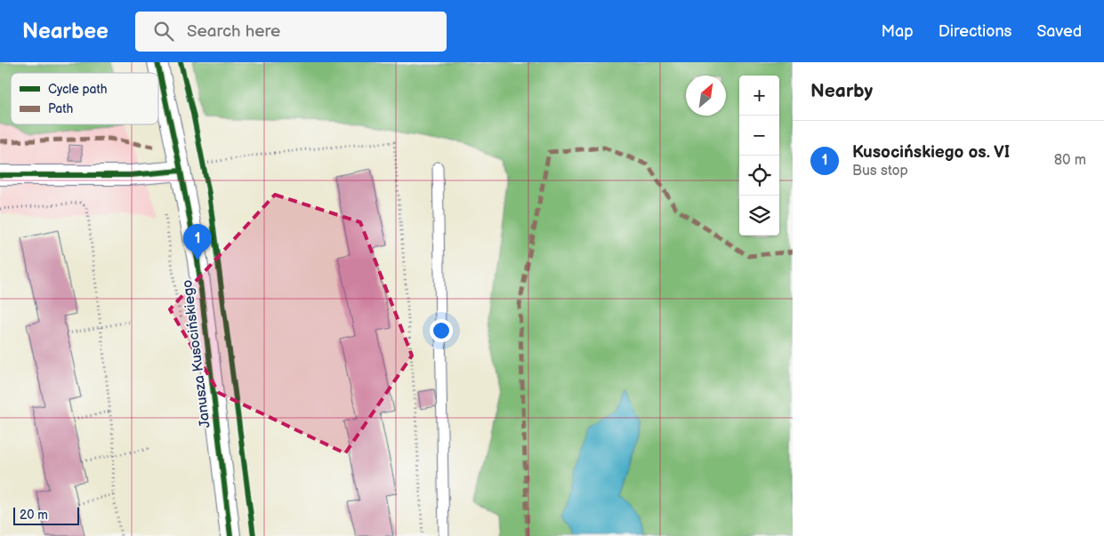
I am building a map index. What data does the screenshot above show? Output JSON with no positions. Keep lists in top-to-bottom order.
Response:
{
  "streets": {
    "street": ["Janusza Kusocińskiego"]
  },
  "legend": ["Cycle path", "Path"],
  "scale_bar": "20 m",
  "north": "top right",
  "page": {
    "header": "Nearbee",
    "search": "Search here",
    "nav": ["Map", "Directions", "Saved"],
    "heading": "Nearby",
    "map_buttons": ["+", "−"],
    "list": [
      {
        "mark": "1",
        "name": "Kusocińskiego os. VI",
        "note": "Bus stop",
        "value": "80 m"
      }
    ],
    "pins": "1",
    "scale": "20 m"
  }
}
